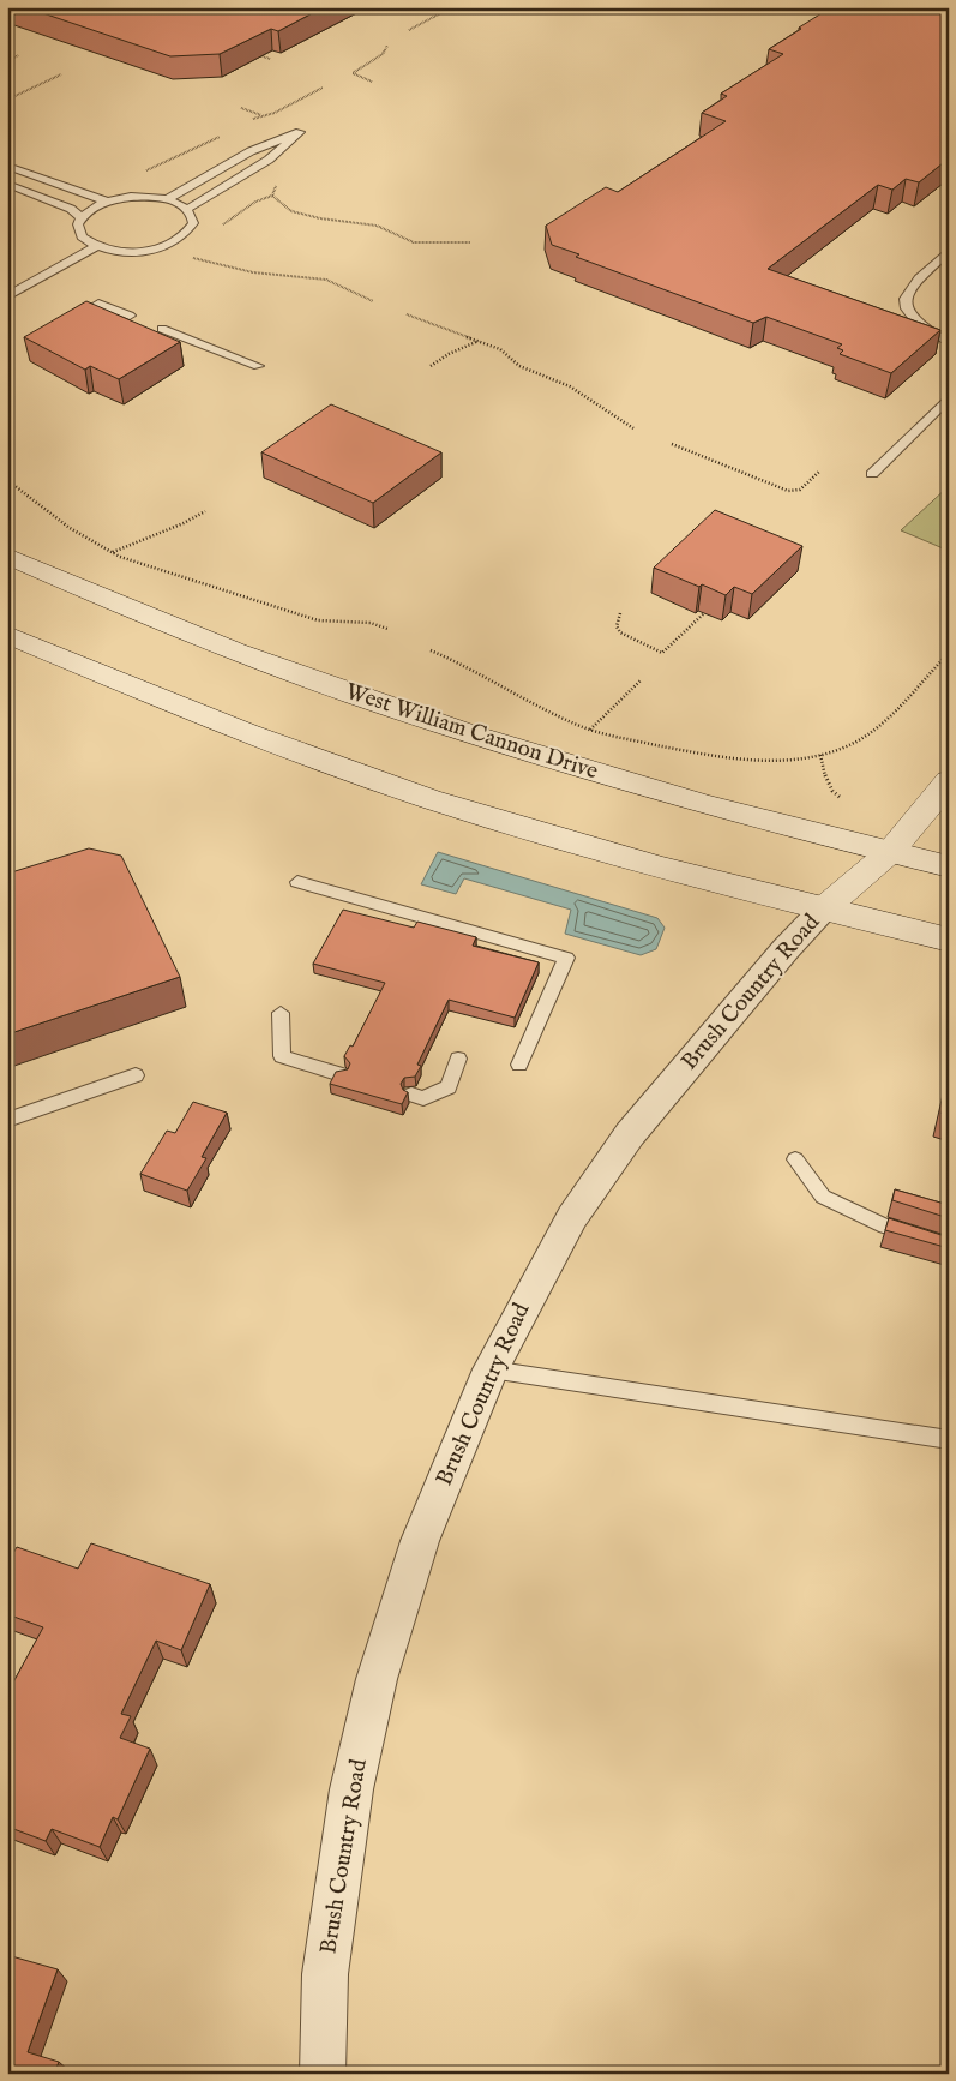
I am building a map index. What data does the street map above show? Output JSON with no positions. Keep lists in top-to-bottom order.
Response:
{
  "streets": {
    "main road": ["West William Cannon Drive", "Brush Country Road"]
  },
  "crossings": [
    ["West William Cannon Drive", "Brush Country Road"]
  ]
}
